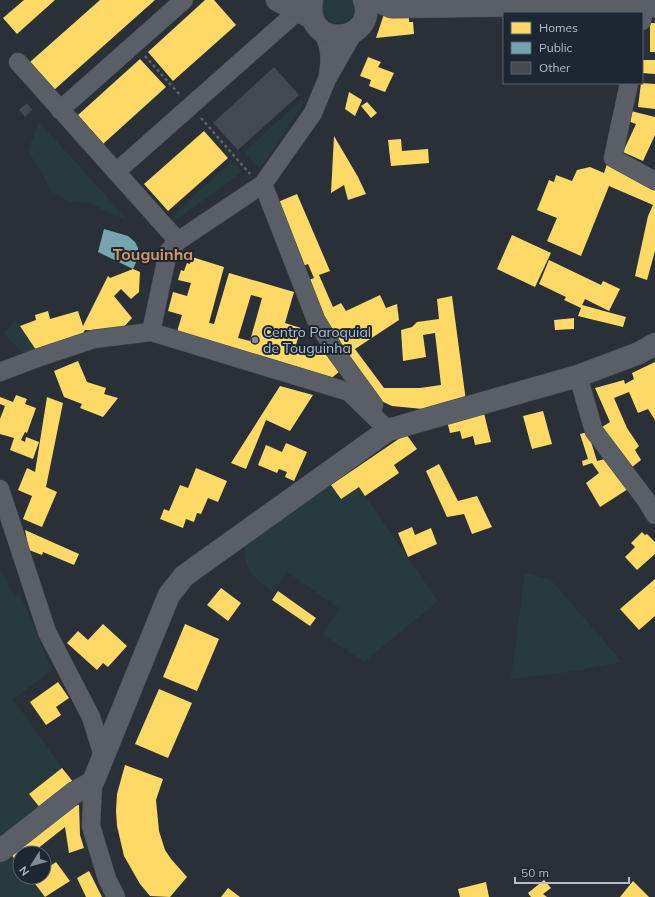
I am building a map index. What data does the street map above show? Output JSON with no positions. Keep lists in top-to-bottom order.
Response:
{
  "districts": ["Touguinha"],
  "places": ["Centro Paroquial de Touguinha"],
  "legend": ["Homes", "Public", "Other"],
  "scale_bar": "50 m",
  "north": "bottom left"
}
